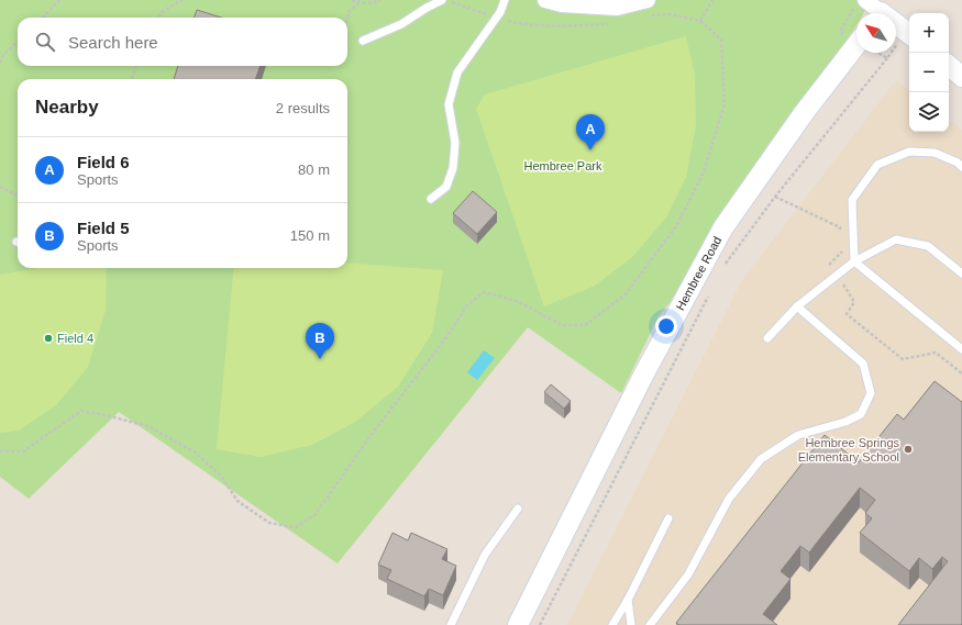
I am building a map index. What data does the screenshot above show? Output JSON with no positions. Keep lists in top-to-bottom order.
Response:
{
  "streets": {
    "street": ["Hembree Road"]
  },
  "parks": ["Hembree Park"],
  "places": ["Field 4", "Hembree Springs Elementary School"],
  "north": "top left",
  "page": {
    "map_buttons": ["+", "−"],
    "search": "Search here",
    "heading": ["Nearby", "2 results"],
    "pins": ["A", "B"],
    "list": [
      {
        "mark": "A",
        "name": "Field 6",
        "note": "Sports",
        "value": "80 m"
      },
      {
        "mark": "B",
        "name": "Field 5",
        "note": "Sports",
        "value": "150 m"
      }
    ]
  }
}
